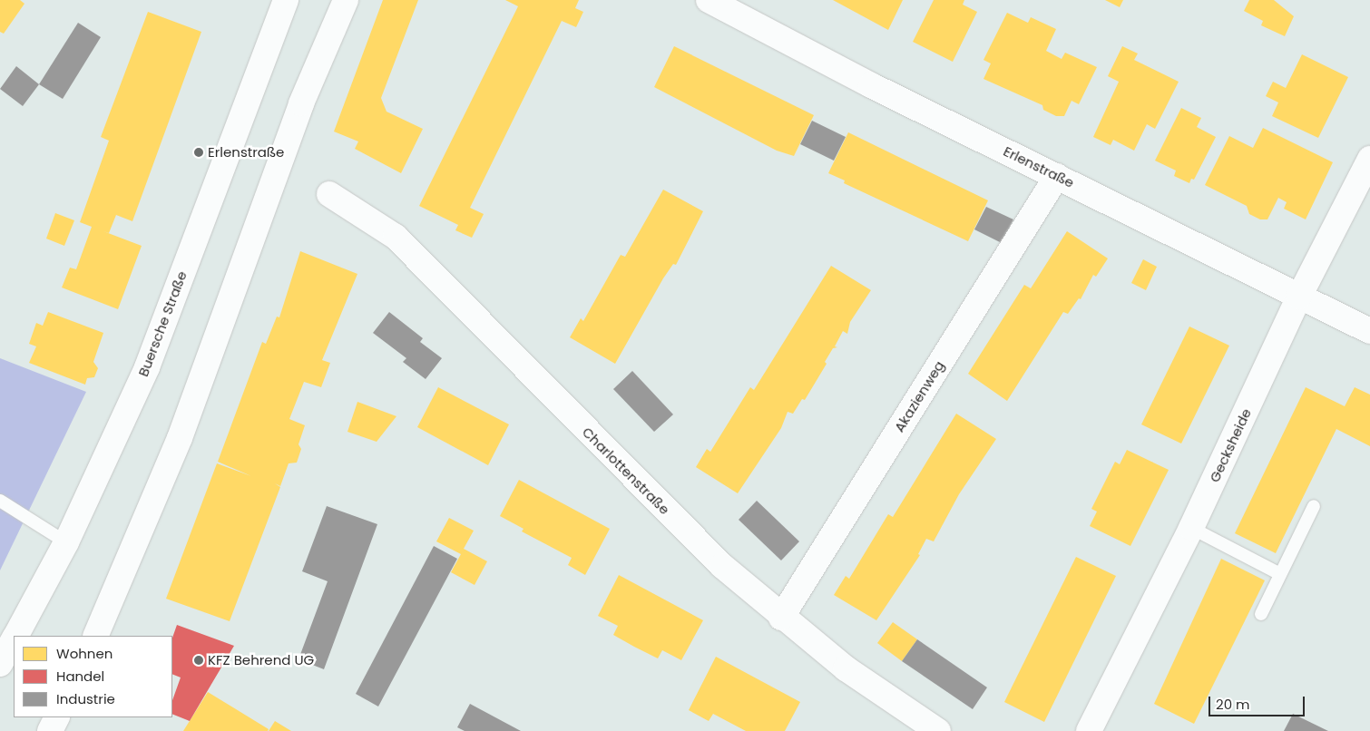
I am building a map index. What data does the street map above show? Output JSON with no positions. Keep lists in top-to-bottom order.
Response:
{
  "streets": {
    "street": [
      "Erlenstraße",
      "Buersche Straße",
      "Akazienweg",
      "Gecksheide",
      "Charlottenstraße"
    ]
  },
  "crossings": [
    ["Erlenstraße", "Akazienweg"],
    ["Erlenstraße", "Gecksheide"],
    ["Akazienweg", "Charlottenstraße"]
  ],
  "places": ["Erlenstraße", "KFZ Behrend UG"],
  "legend": ["Wohnen", "Handel", "Industrie"],
  "scale_bar": "20 m"
}
